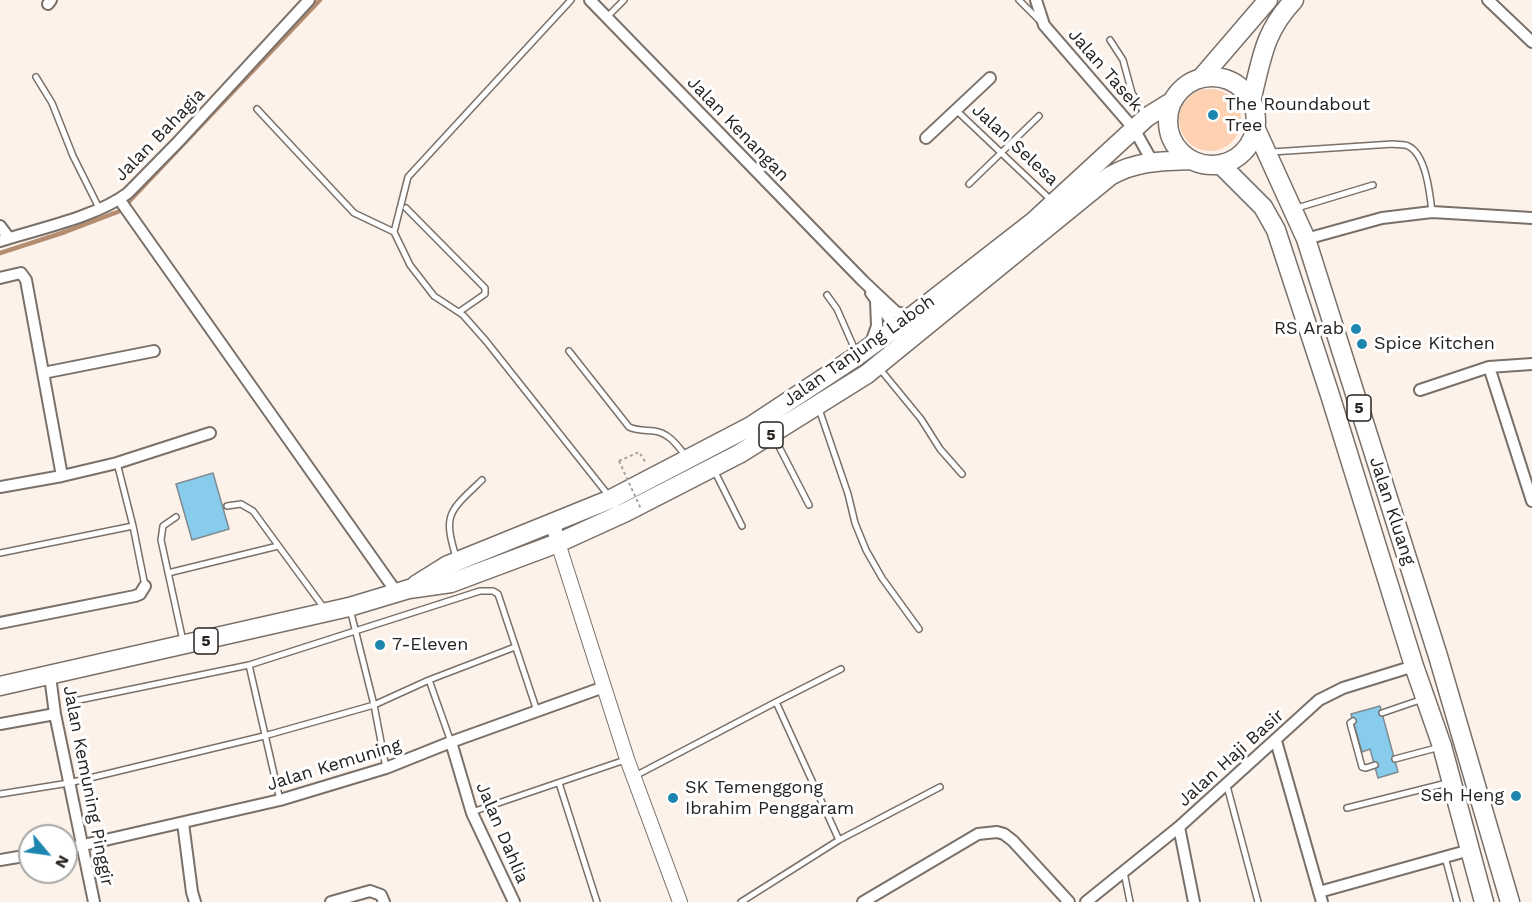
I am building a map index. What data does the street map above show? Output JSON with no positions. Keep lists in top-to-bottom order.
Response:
{
  "streets": {
    "main road": ["Jalan Tanjung Laboh", "5", "Jalan Kluang"],
    "street": [
      "Jalan Tasek",
      "Jalan Kenangan",
      "Jalan Bahagia",
      "Jalan Haji Basir",
      "Jalan Kemuning",
      "Jalan Kemuning Pinggir",
      "Jalan Dahlia"
    ],
    "lane": ["Jalan Selesa"]
  },
  "crossings": [
    ["Jalan Tasek", "Jalan Tanjung Laboh"],
    ["Jalan Kenangan", "Jalan Tanjung Laboh"],
    ["Jalan Selesa", "Jalan Tanjung Laboh"],
    ["Jalan Tanjung Laboh", "5"],
    ["Jalan Tanjung Laboh", "Jalan Kluang"],
    ["Jalan Tanjung Laboh", "Jalan Kemuning Pinggir"],
    ["5", "Jalan Kluang"],
    ["Jalan Kluang", "Jalan Haji Basir"],
    ["Jalan Kemuning", "Jalan Kemuning Pinggir"],
    ["Jalan Kemuning", "Jalan Dahlia"]
  ],
  "places": [
    "The Roundabout Tree",
    "RS Arab",
    "Spice Kitchen",
    "7-Eleven",
    "Seh Heng",
    "SK Temenggong Ibrahim Penggaram"
  ],
  "north": "bottom right"
}
